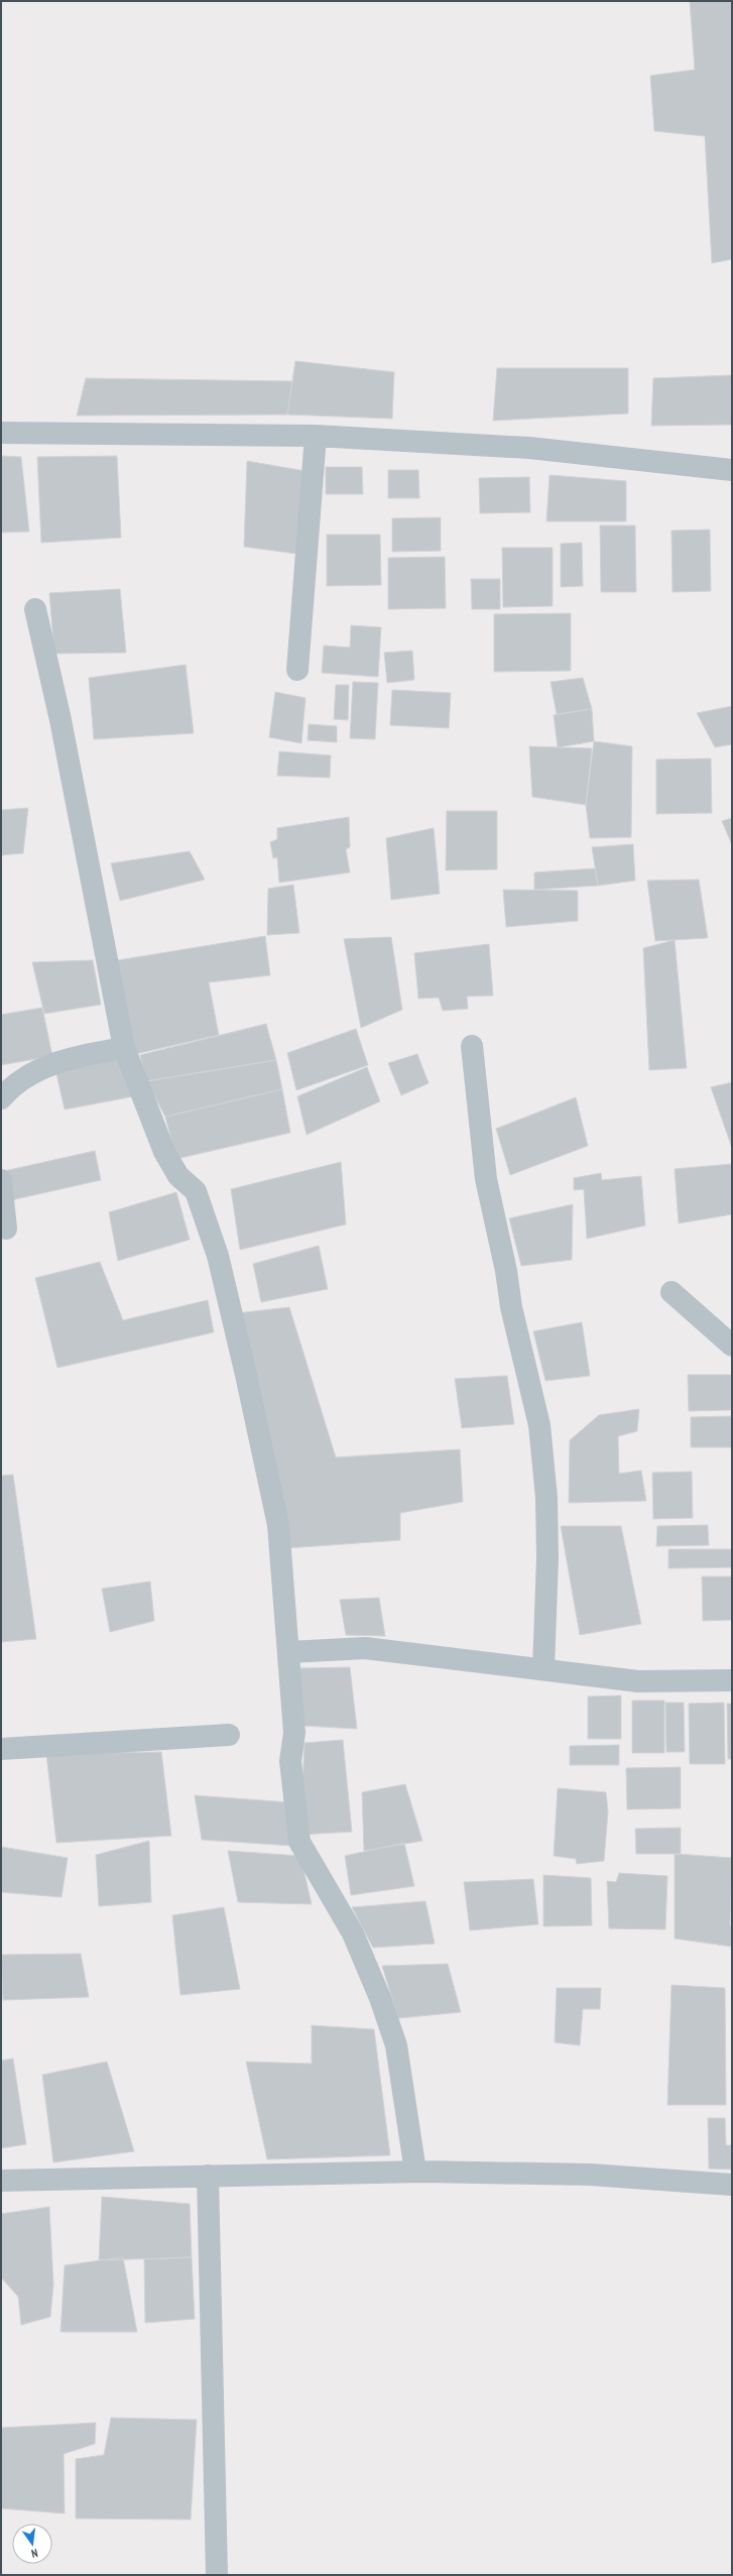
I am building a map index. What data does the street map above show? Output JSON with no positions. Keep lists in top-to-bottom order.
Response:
{
  "north": "bottom"
}
